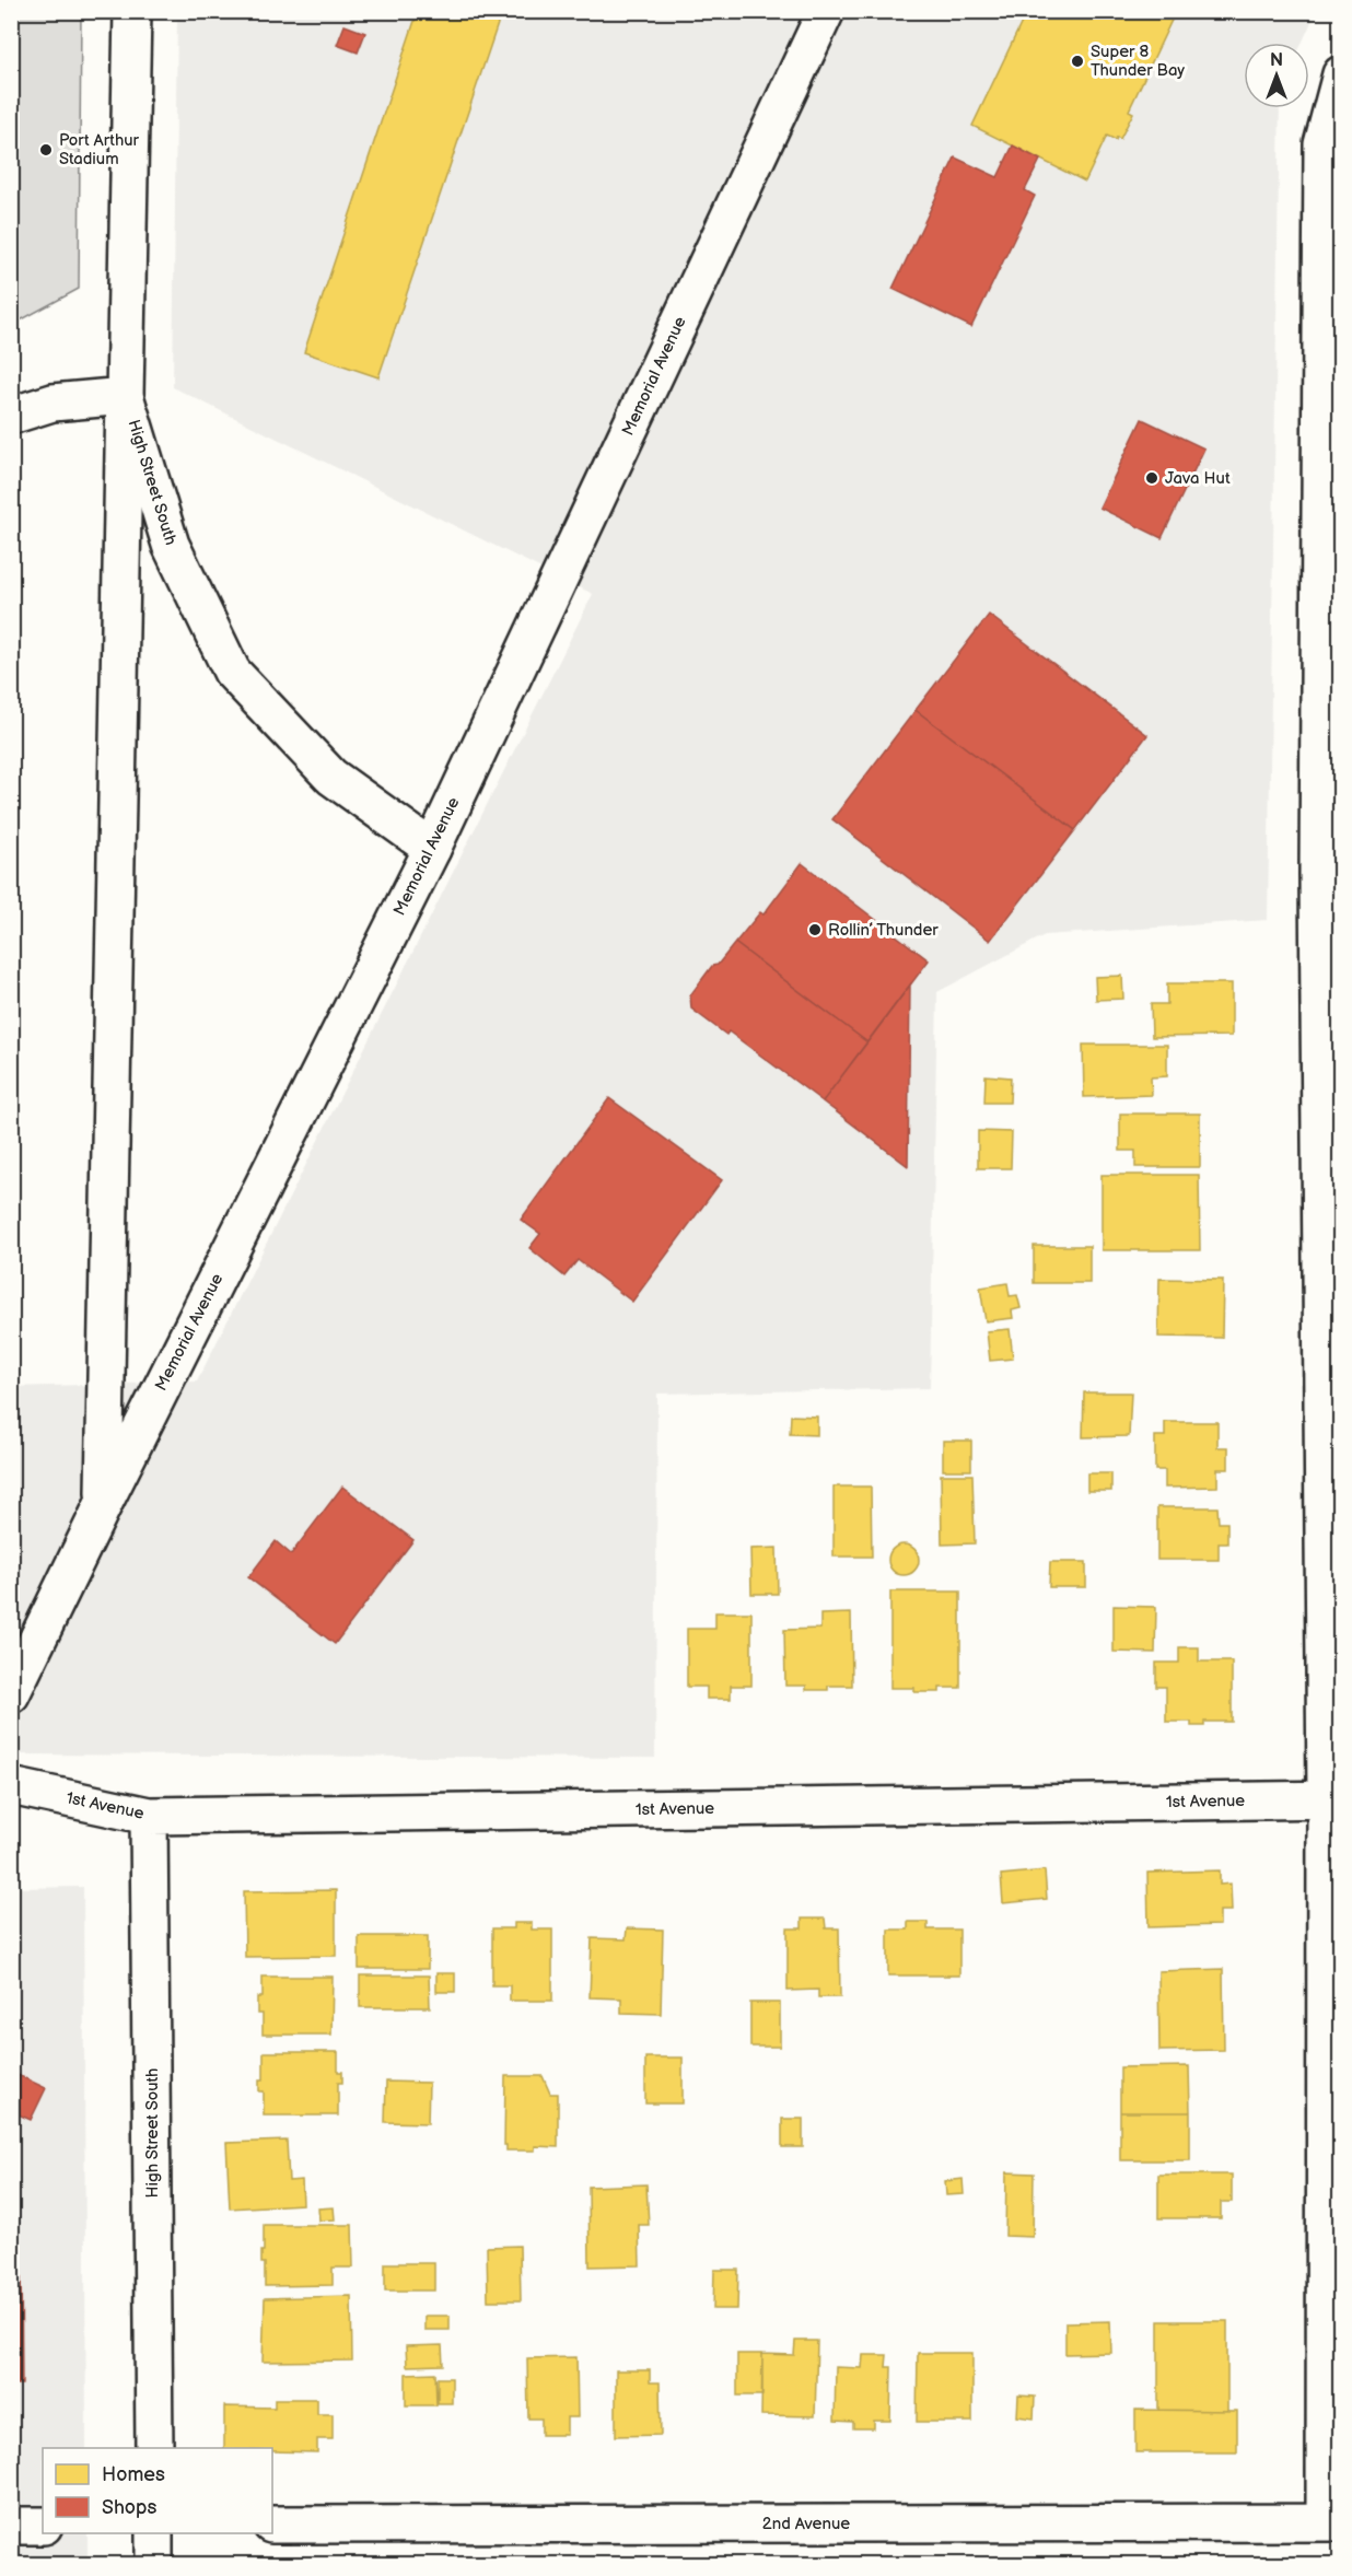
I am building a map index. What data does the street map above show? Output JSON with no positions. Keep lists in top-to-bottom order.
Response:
{
  "streets": {
    "street": [
      "Memorial Avenue",
      "High Street South",
      "1st Avenue",
      "2nd Avenue"
    ]
  },
  "crossings": [
    ["Memorial Avenue", "High Street South"],
    ["High Street South", "1st Avenue"]
  ],
  "places": [
    "Super 8 Thunder Bay",
    "Port Arthur Stadium",
    "Java Hut",
    "Rollin’ Thunder"
  ],
  "legend": ["Homes", "Shops"],
  "north": "top"
}
